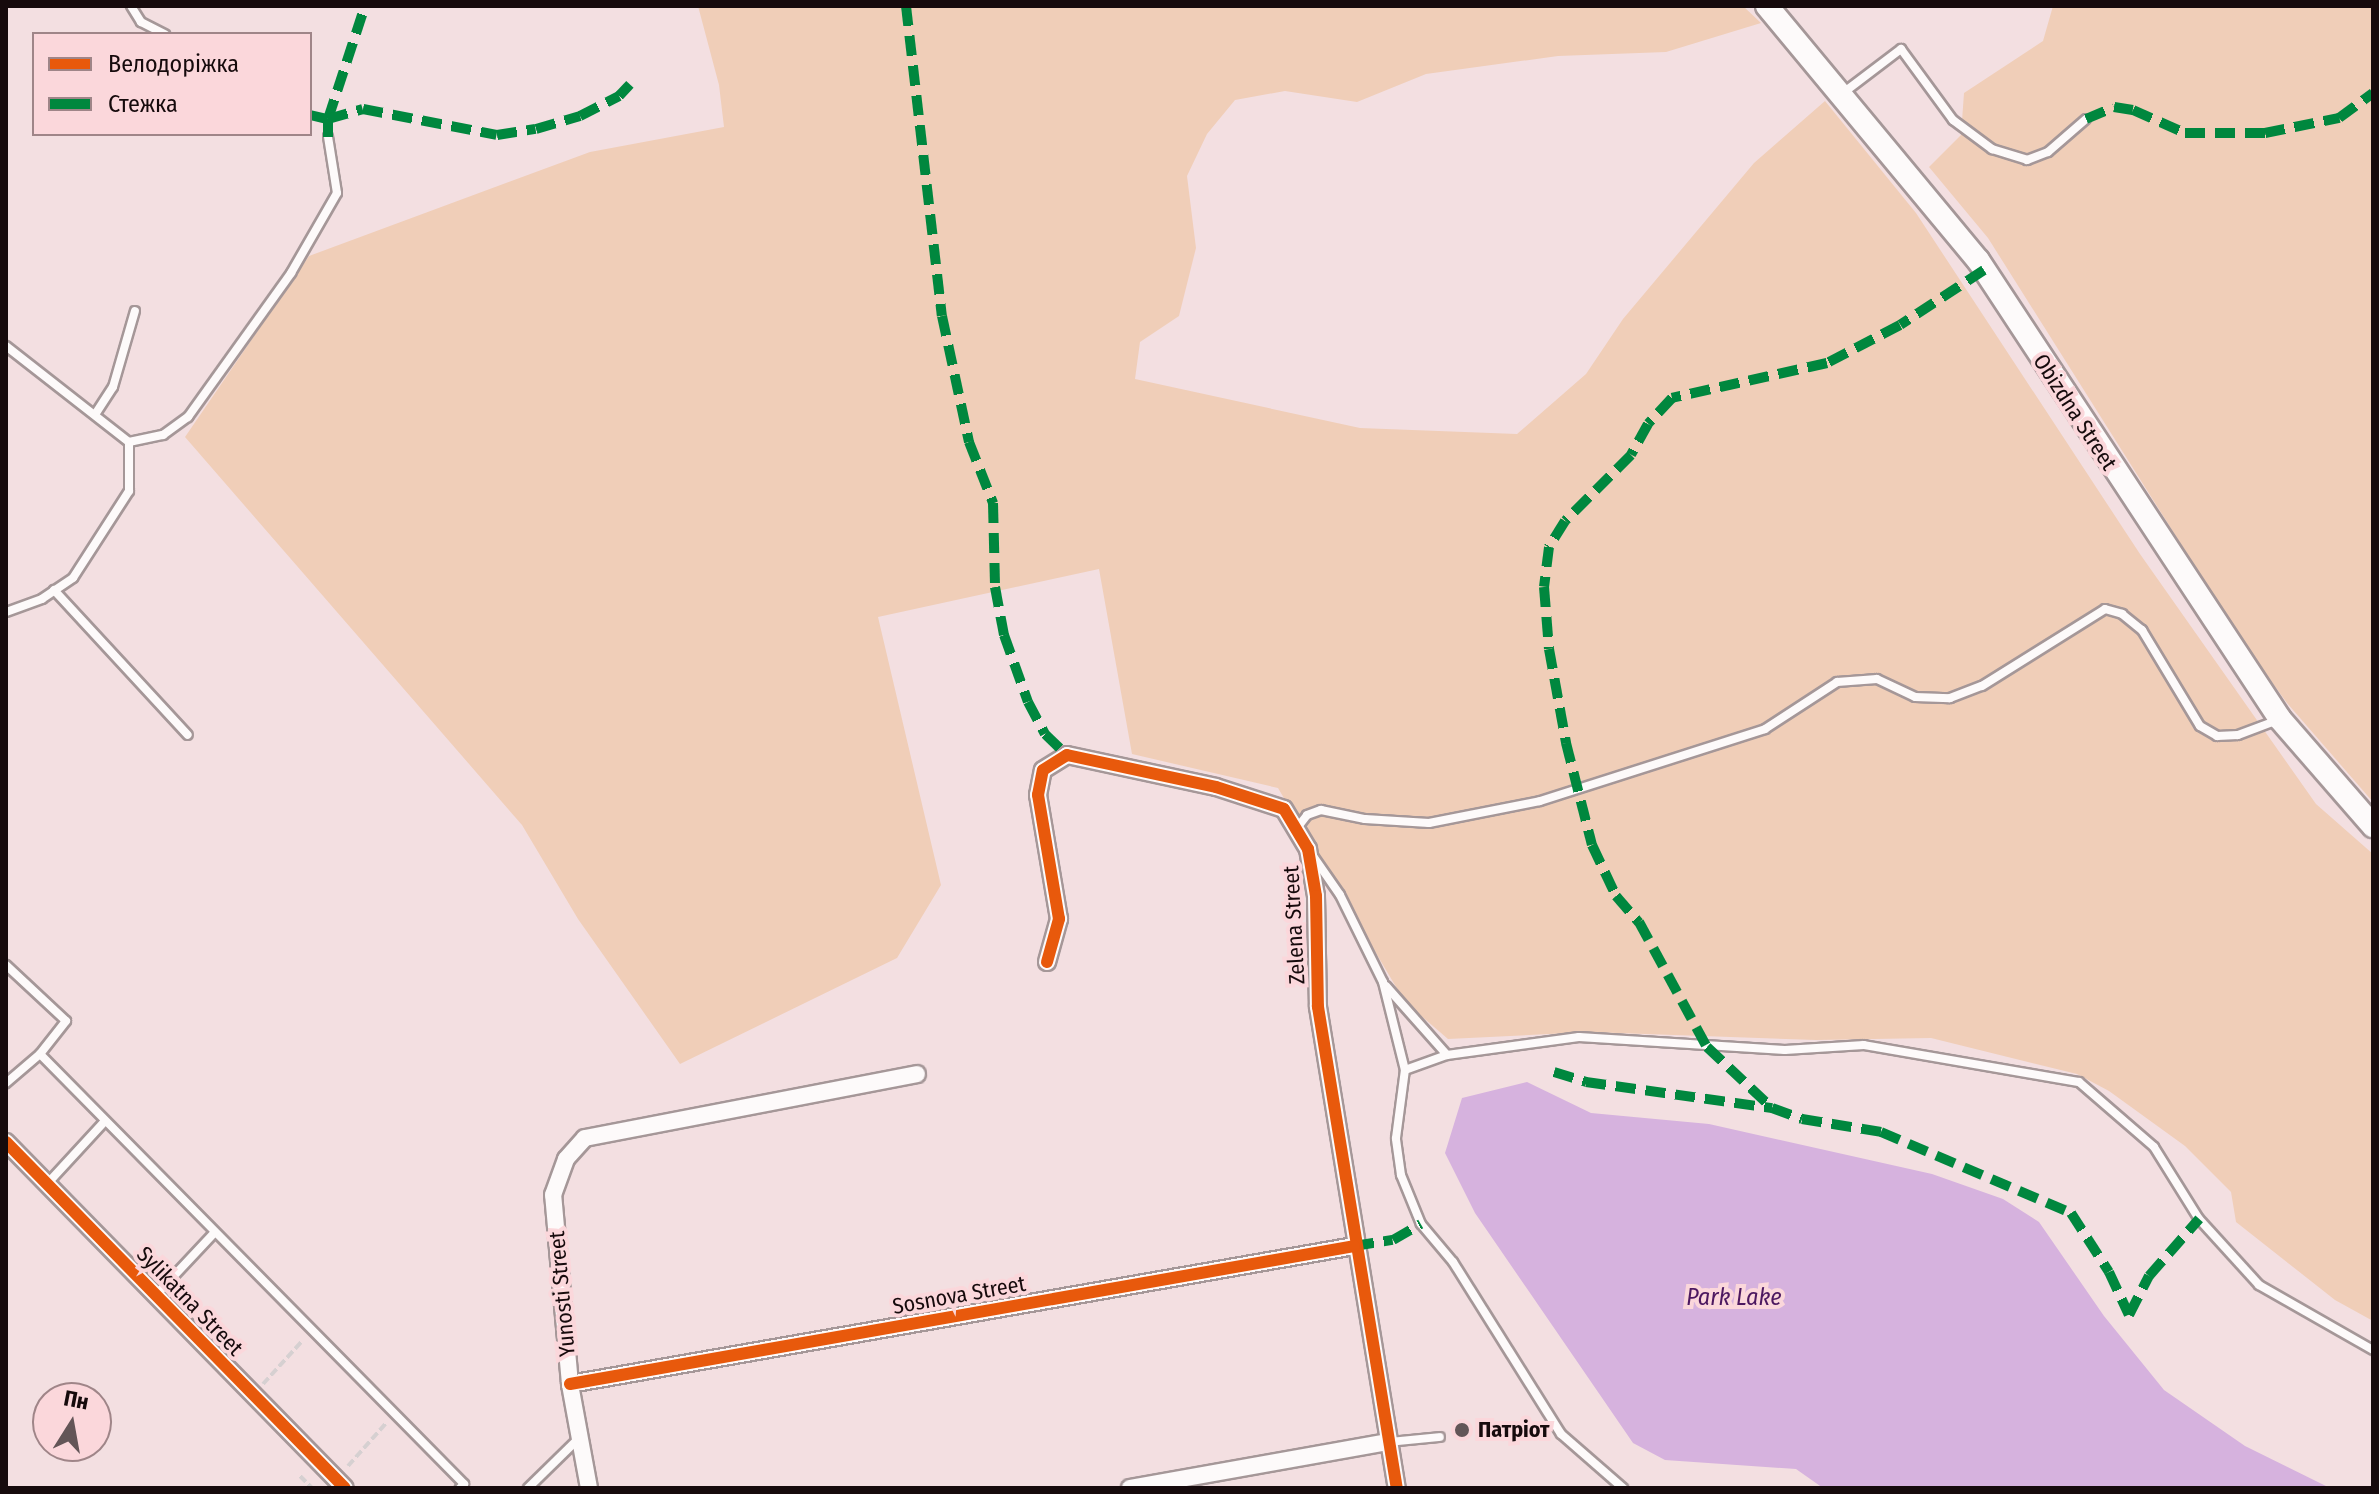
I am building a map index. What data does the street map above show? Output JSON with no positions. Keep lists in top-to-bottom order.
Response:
{
  "streets": {
    "main road": ["Obizdna Street"],
    "street": [
      "Zelena Street",
      "Yunosti Street",
      "Sosnova Street",
      "Sylikatna Street"
    ]
  },
  "crossings": [
    ["Zelena Street", "Sosnova Street"],
    ["Yunosti Street", "Sosnova Street"]
  ],
  "water": ["Park Lake"],
  "places": ["Патріот"],
  "legend": ["Велодоріжка", "Стежка"],
  "north": "top"
}
